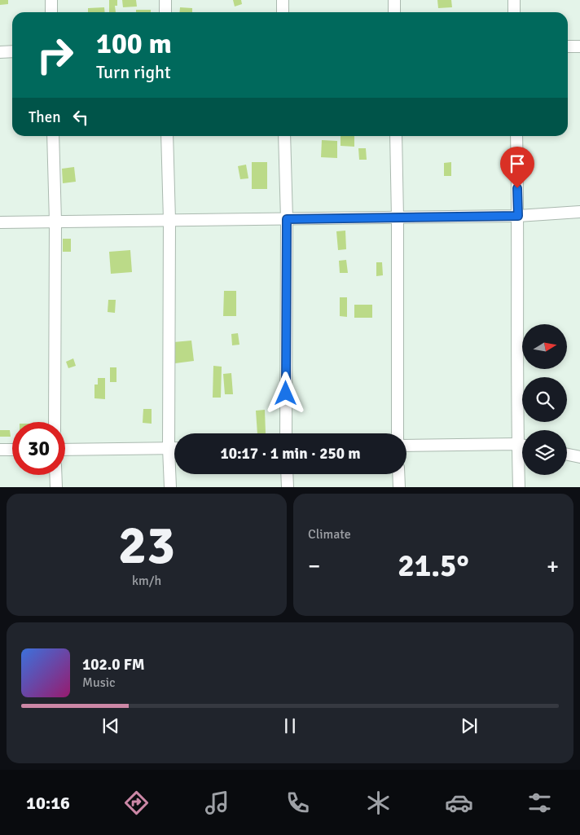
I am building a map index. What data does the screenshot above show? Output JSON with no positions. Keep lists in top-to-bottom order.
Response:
{
  "north": "right",
  "page": {
    "turn": ["100 m", "Turn right"],
    "then": "Then",
    "limit": "30",
    "trip": "10:17 · 1 min · 250 m",
    "tile": [
      ["23", "km/h"],
      "Climate"
    ],
    "heat": ["−", "21.5°", "+"],
    "song": ["102.0 FM", "Music"],
    "tabs": "10:16"
  }
}
